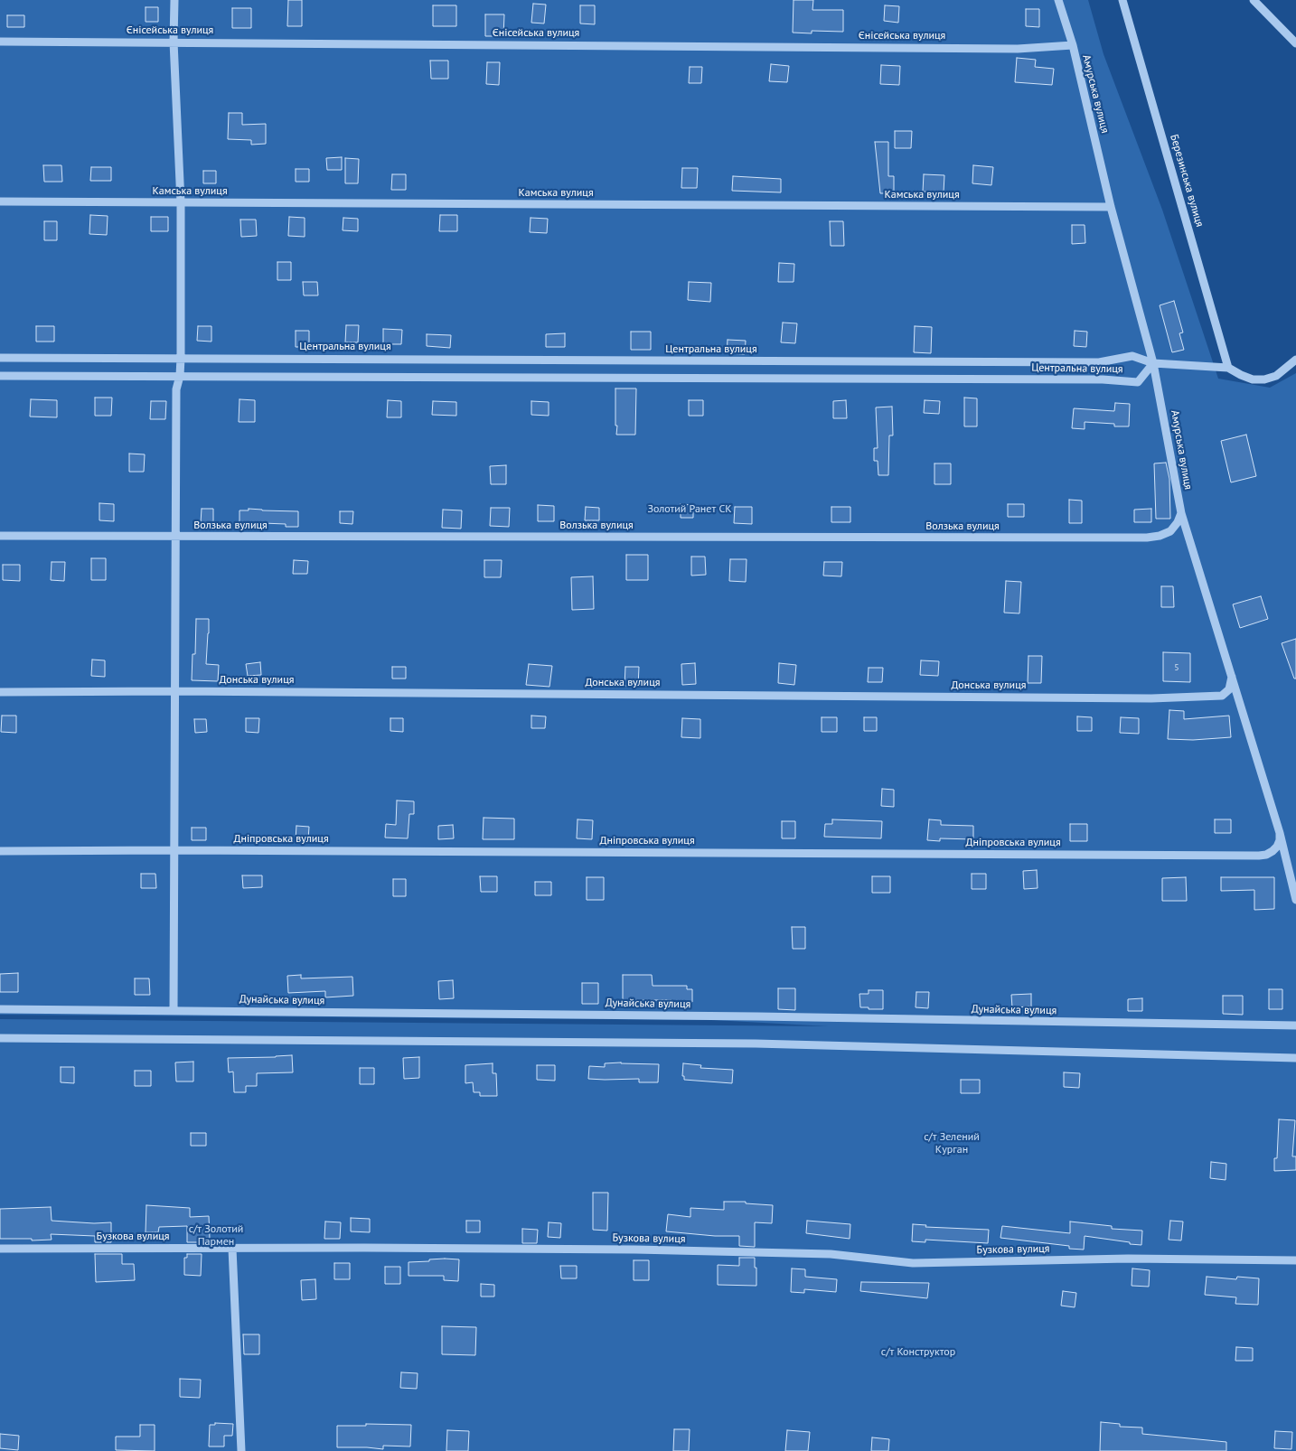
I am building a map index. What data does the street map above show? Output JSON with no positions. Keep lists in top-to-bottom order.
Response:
{
  "streets": {
    "street": [
      "Єнісейська вулиця",
      "Амурська вулиця",
      "Березинська вулиця",
      "Камська вулиця",
      "Центральна вулиця",
      "Волзька вулиця",
      "Донська вулиця",
      "Дніпровська вулиця",
      "Дунайська вулиця",
      "Бузкова вулиця"
    ]
  },
  "crossings": [
    ["Єнісейська вулиця", "Амурська вулиця"],
    ["Амурська вулиця", "Камська вулиця"],
    ["Амурська вулиця", "Центральна вулиця"],
    ["Амурська вулиця", "Волзька вулиця"],
    ["Амурська вулиця", "Донська вулиця"],
    ["Амурська вулиця", "Дніпровська вулиця"]
  ],
  "parks": [
    "Золотий Ранет СК",
    "с/т Зелений Курган",
    "с/т Золотий Пармен",
    "с/т Конструктор"
  ],
  "house_numbers": ["5"]
}
